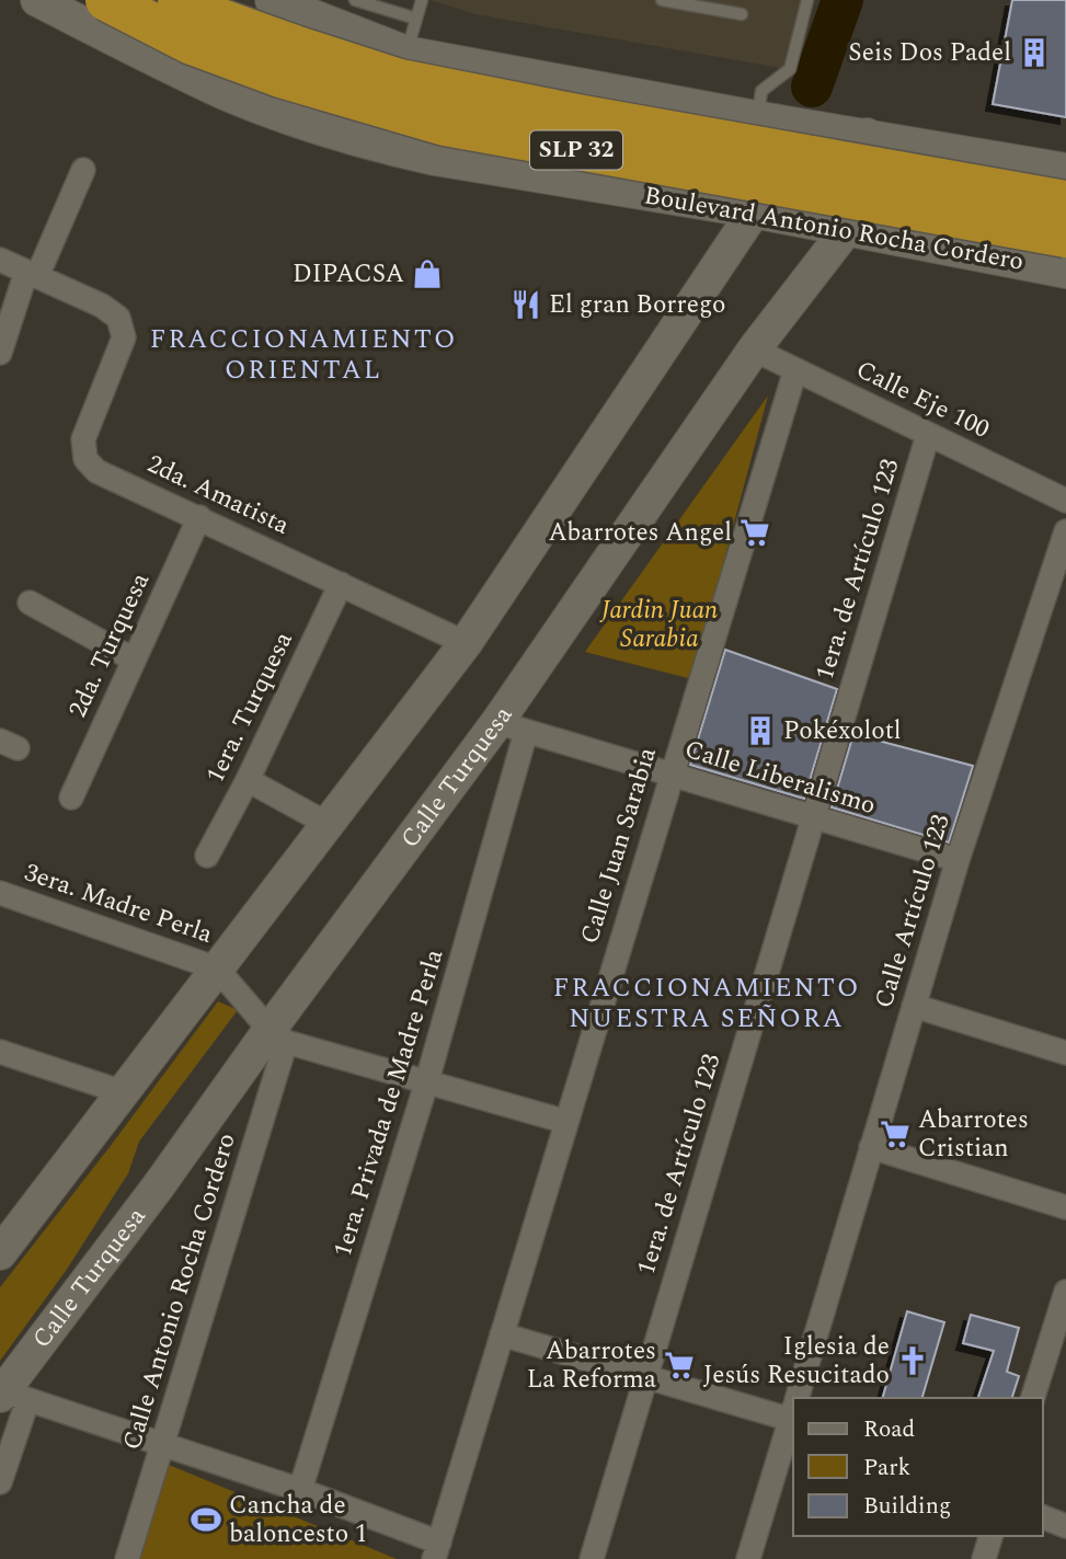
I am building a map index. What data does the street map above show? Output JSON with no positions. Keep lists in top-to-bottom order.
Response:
{
  "streets": {
    "highway": ["SLP 32", "Boulevard Antonio Rocha Cordero"],
    "main road": ["Calle Turquesa"],
    "street": [
      "Calle Eje 100",
      "2da. Amatista",
      "1era. de Artículo 123",
      "2da. Turquesa",
      "1era. Turquesa",
      "Calle Liberalismo",
      "Calle Juan Sarabia",
      "3era. Madre Perla",
      "Calle Artículo 123",
      "1era. Privada de Madre Perla",
      "Calle Antonio Rocha Cordero"
    ]
  },
  "crossings": [
    ["Boulevard Antonio Rocha Cordero", "Calle Turquesa"],
    ["Calle Eje 100", "1era. de Artículo 123"],
    ["Calle Eje 100", "Calle Turquesa"],
    ["Calle Eje 100", "Calle Juan Sarabia"],
    ["2da. Amatista", "2da. Turquesa"],
    ["2da. Amatista", "1era. Turquesa"],
    ["1era. de Artículo 123", "Calle Liberalismo"],
    ["Calle Turquesa", "Calle Liberalismo"],
    ["Calle Turquesa", "1era. Privada de Madre Perla"],
    ["Calle Turquesa", "Calle Antonio Rocha Cordero"],
    ["Calle Liberalismo", "Calle Juan Sarabia"],
    ["Calle Liberalismo", "Calle Artículo 123"],
    ["Calle Liberalismo", "1era. Privada de Madre Perla"]
  ],
  "districts": ["FRACCIONAMIENTO ORIENTAL", "FRACCIONAMIENTO NUESTRA SEÑORA"],
  "parks": ["Jardin Juan Sarabia"],
  "places": {
    "building": ["Seis Dos Padel", "Pokéxolotl"],
    "shop": ["DIPACSA"],
    "restaurant": ["El gran Borrego"],
    "supermarket": ["Abarrotes Angel", "Abarrotes Cristian", "Abarrotes La Reforma"],
    "church": ["Iglesia de Jesús Resucitado"],
    "sports": ["Cancha de baloncesto 1"]
  },
  "legend": ["Road", "Park", "Building"]
}
